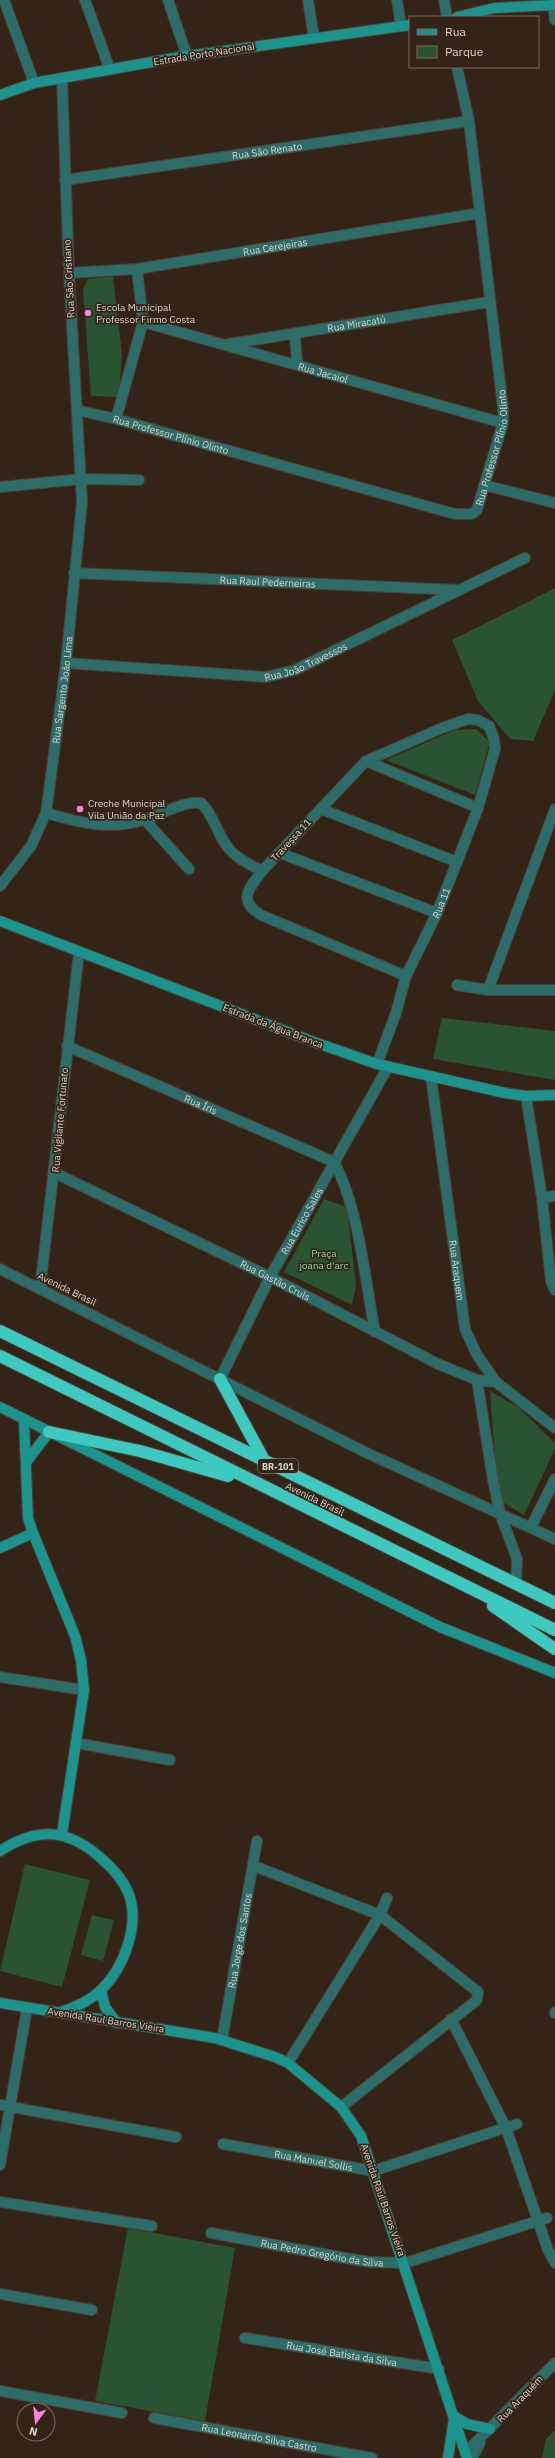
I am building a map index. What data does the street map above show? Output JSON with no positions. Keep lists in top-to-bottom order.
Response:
{
  "streets": {
    "highway": ["Avenida Brasil", "BR-101"],
    "street": [
      "Estrada Porto Nacional",
      "Rua São Renato",
      "Rua Cerejeiras",
      "Rua São Cristiano",
      "Rua Miracatú",
      "Rua Jacaiol",
      "Rua Professor Plínio Olinto",
      "Rua Raul Pederneiras",
      "Rua João Travessos",
      "Rua Sargento João Lima",
      "Travessa 11",
      "Rua 11",
      "Estrada da Água Branca",
      "Rua Íris",
      "Rua Vigilante Fortunato",
      "Rua Eurico Sales",
      "Rua Araquem",
      "Rua Gastão Cruls",
      "Rua Jorge dos Santos",
      "Avenida Raul Barros Vieira",
      "Rua Manuel Sollis",
      "Rua Pedro Gregório da Silva",
      "Rua José Batista da Silva",
      "Rua Araquém",
      "Rua Leonardo Silva Castro"
    ]
  },
  "crossings": [
    ["Estrada Porto Nacional", "Rua São Cristiano"],
    ["Rua São Renato", "Rua São Cristiano"],
    ["Rua São Renato", "Rua Professor Plínio Olinto"],
    ["Rua Cerejeiras", "Rua São Cristiano"],
    ["Rua Cerejeiras", "Rua Professor Plínio Olinto"],
    ["Rua São Cristiano", "Rua Professor Plínio Olinto"],
    ["Rua São Cristiano", "Rua Sargento João Lima"],
    ["Rua Miracatú", "Rua Jacaiol"],
    ["Rua Miracatú", "Rua Professor Plínio Olinto"],
    ["Rua Jacaiol", "Rua Professor Plínio Olinto"],
    ["Rua Raul Pederneiras", "Rua João Travessos"],
    ["Rua Raul Pederneiras", "Rua Sargento João Lima"],
    ["Rua João Travessos", "Rua Sargento João Lima"],
    ["Travessa 11", "Rua 11"],
    ["Rua 11", "Estrada da Água Branca"],
    ["Estrada da Água Branca", "Rua Vigilante Fortunato"],
    ["Estrada da Água Branca", "Rua Eurico Sales"],
    ["Estrada da Água Branca", "Rua Araquem"],
    ["Rua Íris", "Rua Vigilante Fortunato"],
    ["Rua Íris", "Rua Eurico Sales"],
    ["Rua Vigilante Fortunato", "Rua Gastão Cruls"],
    ["Rua Vigilante Fortunato", "Avenida Brasil"],
    ["Rua Eurico Sales", "Rua Gastão Cruls"],
    ["Rua Eurico Sales", "Avenida Brasil"],
    ["Rua Araquem", "Rua Gastão Cruls"],
    ["Rua Jorge dos Santos", "Avenida Raul Barros Vieira"],
    ["Avenida Raul Barros Vieira", "Rua Manuel Sollis"],
    ["Avenida Raul Barros Vieira", "Rua Pedro Gregório da Silva"],
    ["Avenida Raul Barros Vieira", "Rua José Batista da Silva"],
    ["Avenida Raul Barros Vieira", "Rua Araquém"]
  ],
  "parks": ["Praça joana d'arc"],
  "places": ["Escola Municipal Professor Firmo Costa", "Creche Municipal Vila União da Paz"],
  "legend": ["Rua", "Parque"],
  "north": "bottom"
}
